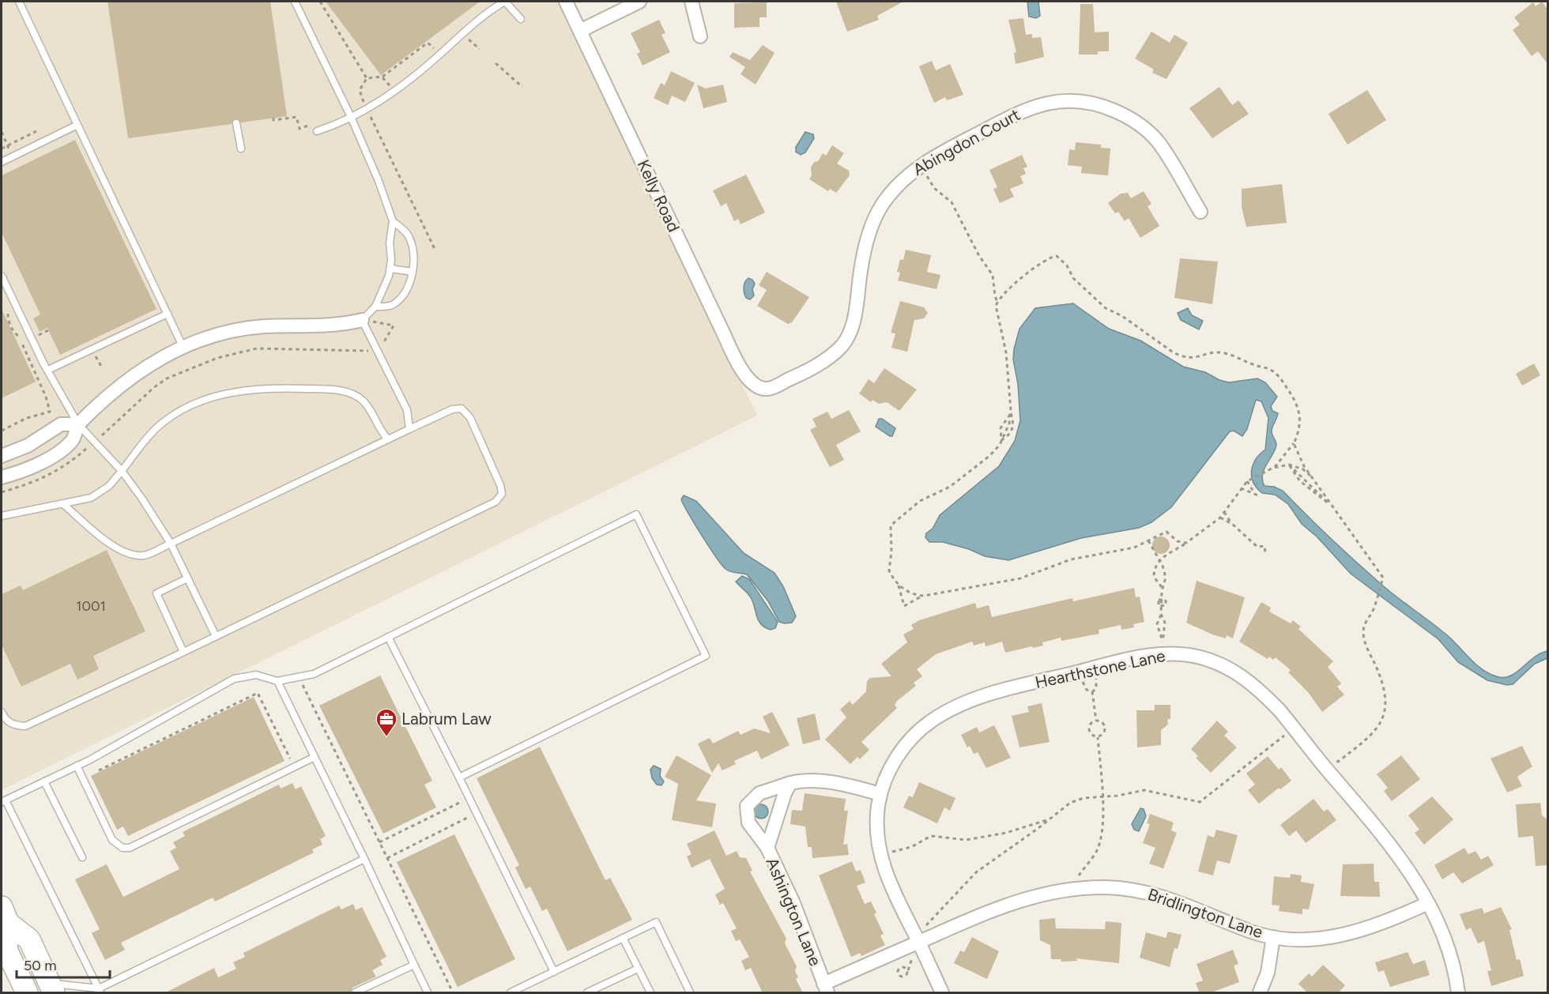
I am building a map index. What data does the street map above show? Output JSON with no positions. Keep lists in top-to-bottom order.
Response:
{
  "streets": {
    "street": [
      "Abingdon Court",
      "Kelly Road",
      "Hearthstone Lane",
      "Ashington Lane",
      "Bridlington Lane"
    ]
  },
  "crossings": [
    ["Abingdon Court", "Kelly Road"],
    ["Hearthstone Lane", "Bridlington Lane"],
    ["Ashington Lane", "Bridlington Lane"]
  ],
  "places": {
    "office": ["Labrum Law"]
  },
  "house_numbers": ["1001"],
  "scale_bar": "50 m"
}
